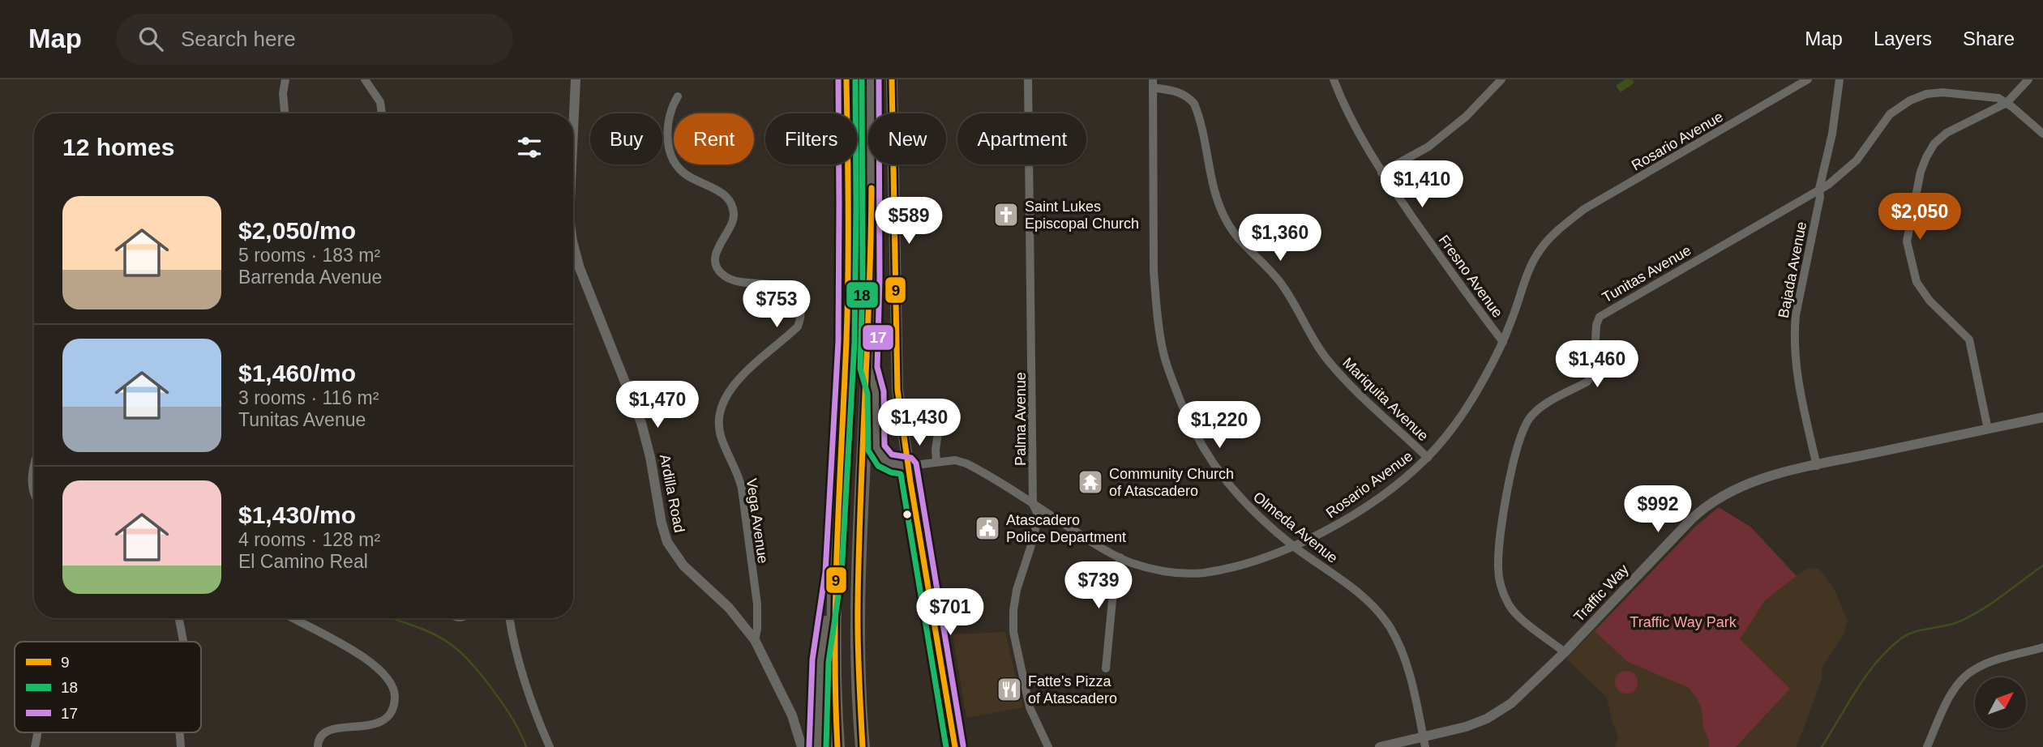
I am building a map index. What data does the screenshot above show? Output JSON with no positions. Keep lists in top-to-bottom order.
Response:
{
  "streets": {
    "street": [
      "Rosario Avenue",
      "Bajada Avenue",
      "Tunitas Avenue",
      "Fresno Avenue",
      "Mariquita Avenue",
      "Palma Avenue",
      "Ardilla Road",
      "Vega Avenue",
      "Olmeda Avenue",
      "Traffic Way"
    ]
  },
  "crossings": [
    ["Rosario Avenue", "Fresno Avenue"],
    ["Rosario Avenue", "Mariquita Avenue"],
    ["Rosario Avenue", "Palma Avenue"],
    ["Rosario Avenue", "Olmeda Avenue"],
    ["Bajada Avenue", "Tunitas Avenue"],
    ["Bajada Avenue", "Traffic Way"],
    ["Tunitas Avenue", "Traffic Way"],
    ["Mariquita Avenue", "Olmeda Avenue"],
    ["Ardilla Road", "Vega Avenue"],
    ["Olmeda Avenue", "Traffic Way"]
  ],
  "parks": ["Traffic Way Park"],
  "places": {
    "church": ["Saint Lukes Episcopal Church"],
    "temple": ["Community Church of Atascadero"],
    "public building": ["Atascadero Police Department"],
    "restaurant": ["Fatte's Pizza of Atascadero"]
  },
  "lines": ["transit line 9", "transit line 18", "transit line 17"],
  "legend": ["9", "18", "17"],
  "north": "top right",
  "page": {
    "header": "Map",
    "search": "Search here",
    "nav": ["Map", "Layers", "Share"],
    "chip": [
      "Buy",
      "Rent",
      "Filters",
      "New",
      "Apartment"
    ],
    "heading": "12 homes",
    "price": [
      "$1,410",
      "$2,050",
      "$589",
      "$1,360",
      "$753",
      "$1,460",
      "$1,470",
      "$1,430",
      "$1,220",
      "$992",
      "$739",
      "$701"
    ],
    "list": [
      {
        "name": "$2,050/mo",
        "note": "5 rooms · 183 m² · Barrenda Avenue"
      },
      {
        "name": "$1,460/mo",
        "note": "3 rooms · 116 m² · Tunitas Avenue"
      },
      {
        "name": "$1,430/mo",
        "note": "4 rooms · 128 m² · El Camino Real"
      }
    ]
  }
}
